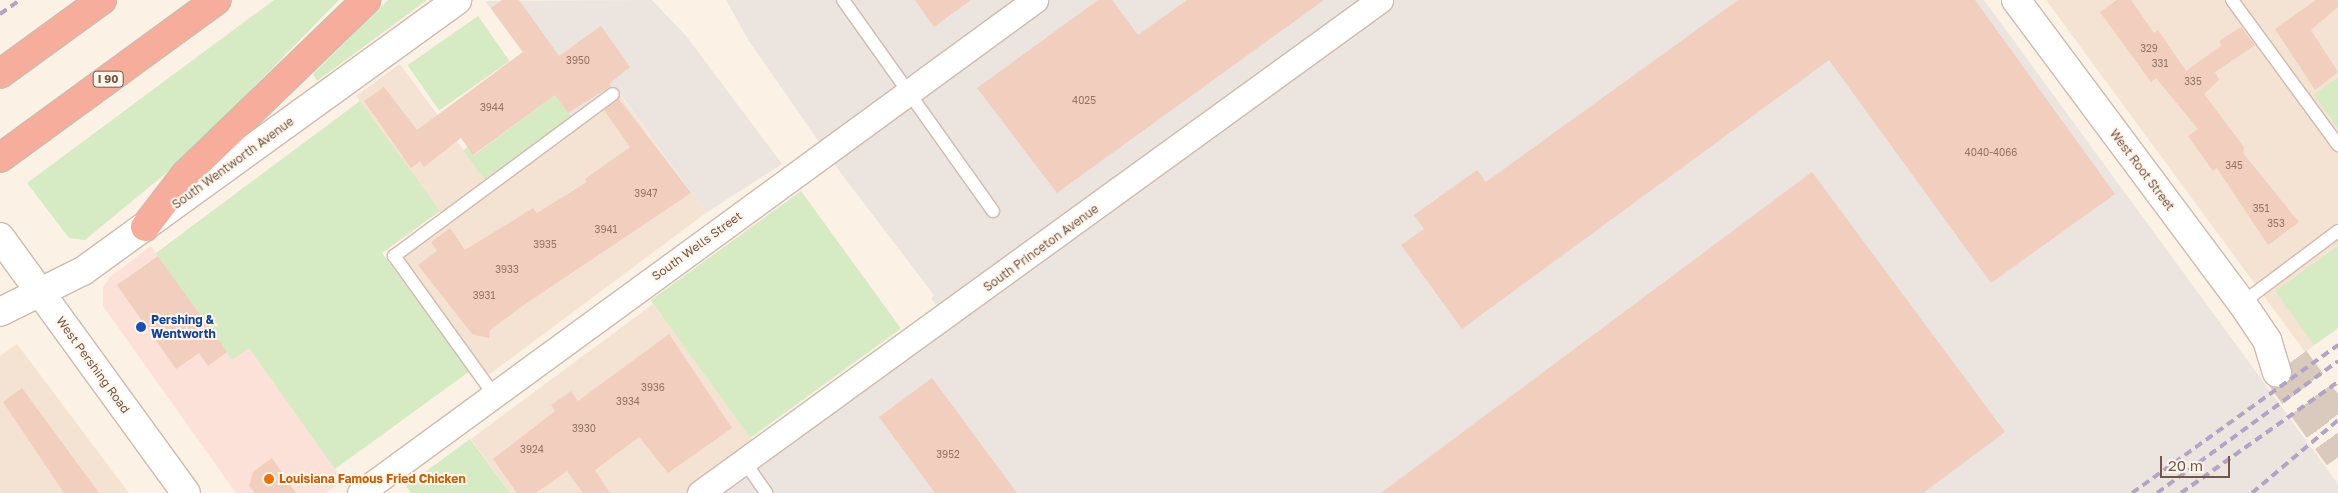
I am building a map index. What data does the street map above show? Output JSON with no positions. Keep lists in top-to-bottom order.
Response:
{
  "streets": {
    "highway": ["I 90"],
    "main road": ["South Wentworth Avenue", "West Root Street", "West Pershing Road"],
    "street": ["South Wells Street", "South Princeton Avenue"]
  },
  "crossings": [
    ["South Wentworth Avenue", "West Pershing Road"]
  ],
  "places": ["Pershing & Wentworth", "Louisiana Famous Fried Chicken"],
  "house_numbers": [
    "329",
    "3950",
    "331",
    "335",
    "4025",
    "3944",
    "4040-4066",
    "345",
    "3947",
    "351",
    "353",
    "3941",
    "3935",
    "3933",
    "3931",
    "3936",
    "3934",
    "3930",
    "3924",
    "3952"
  ],
  "scale_bar": "20 m"
}
